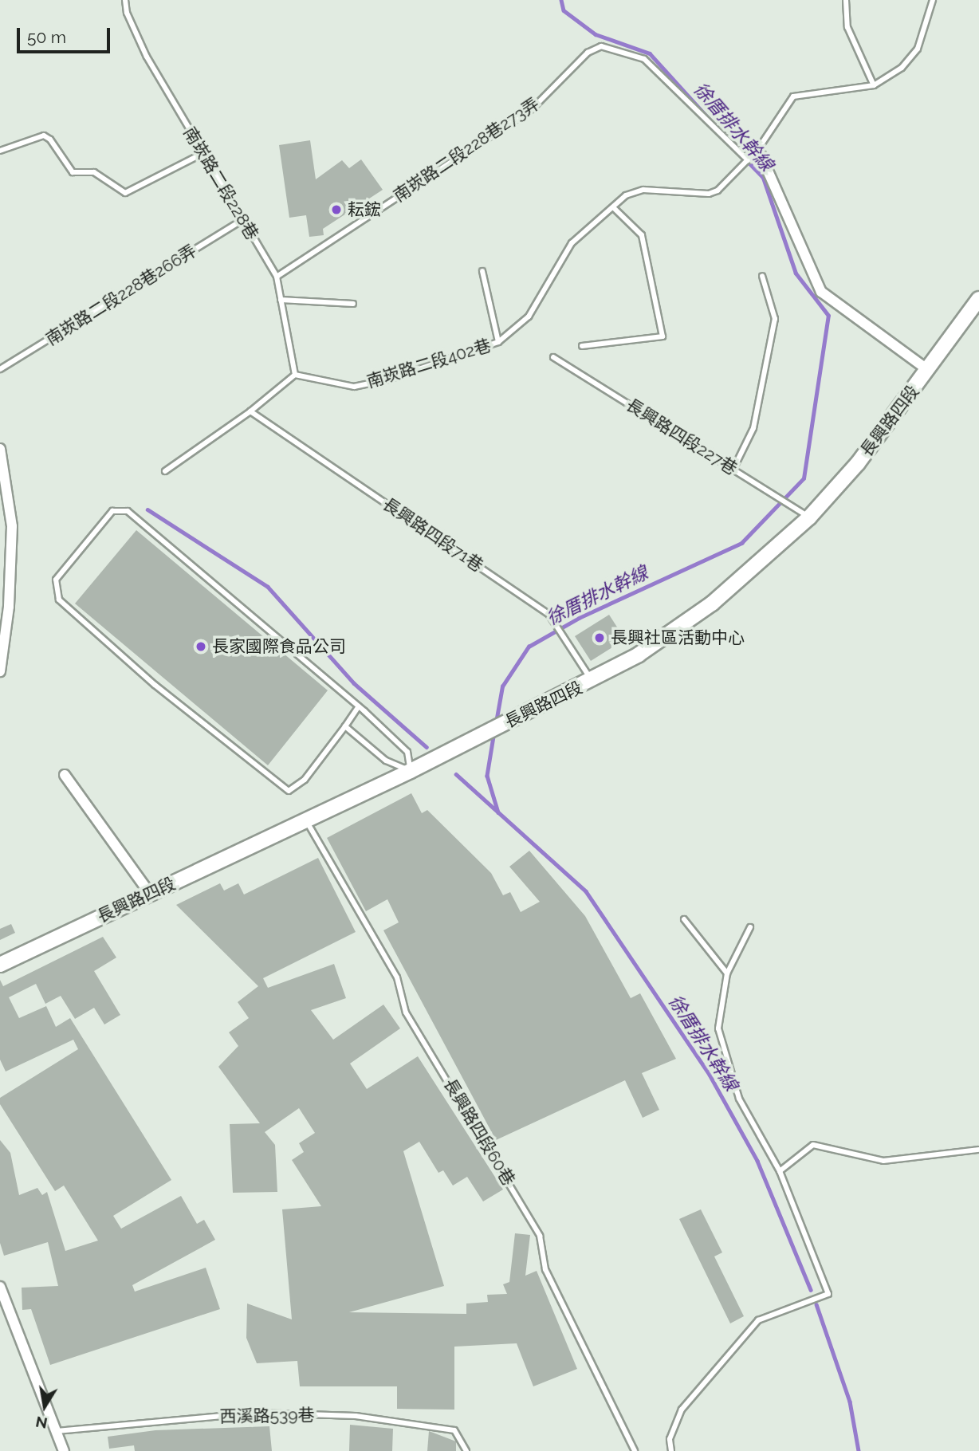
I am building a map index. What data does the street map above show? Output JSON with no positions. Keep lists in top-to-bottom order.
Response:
{
  "streets": {
    "street": ["長興路四段"],
    "lane": [
      "南崁路二段228巷273弄",
      "南崁路二段228巷",
      "南崁路二段228巷266弄",
      "南崁路二段402巷",
      "長興路四段227巷",
      "長興路四段71巷",
      "長興路四段60巷",
      "西溪路539巷"
    ]
  },
  "crossings": [
    ["南崁路二段228巷273弄", "南崁路二段228巷"],
    ["南崁路二段228巷273弄", "南崁路二段402巷"],
    ["南崁路二段228巷", "南崁路二段228巷266弄"],
    ["南崁路二段228巷", "南崁路二段402巷"],
    ["長興路四段", "長興路四段227巷"],
    ["長興路四段", "長興路四段71巷"],
    ["長興路四段", "長興路四段60巷"]
  ],
  "water": ["徐厝排水幹線"],
  "places": ["耘鋐", "長興社區活動中心", "長家國際食品公司"],
  "scale_bar": "50 m",
  "north": "bottom"
}
